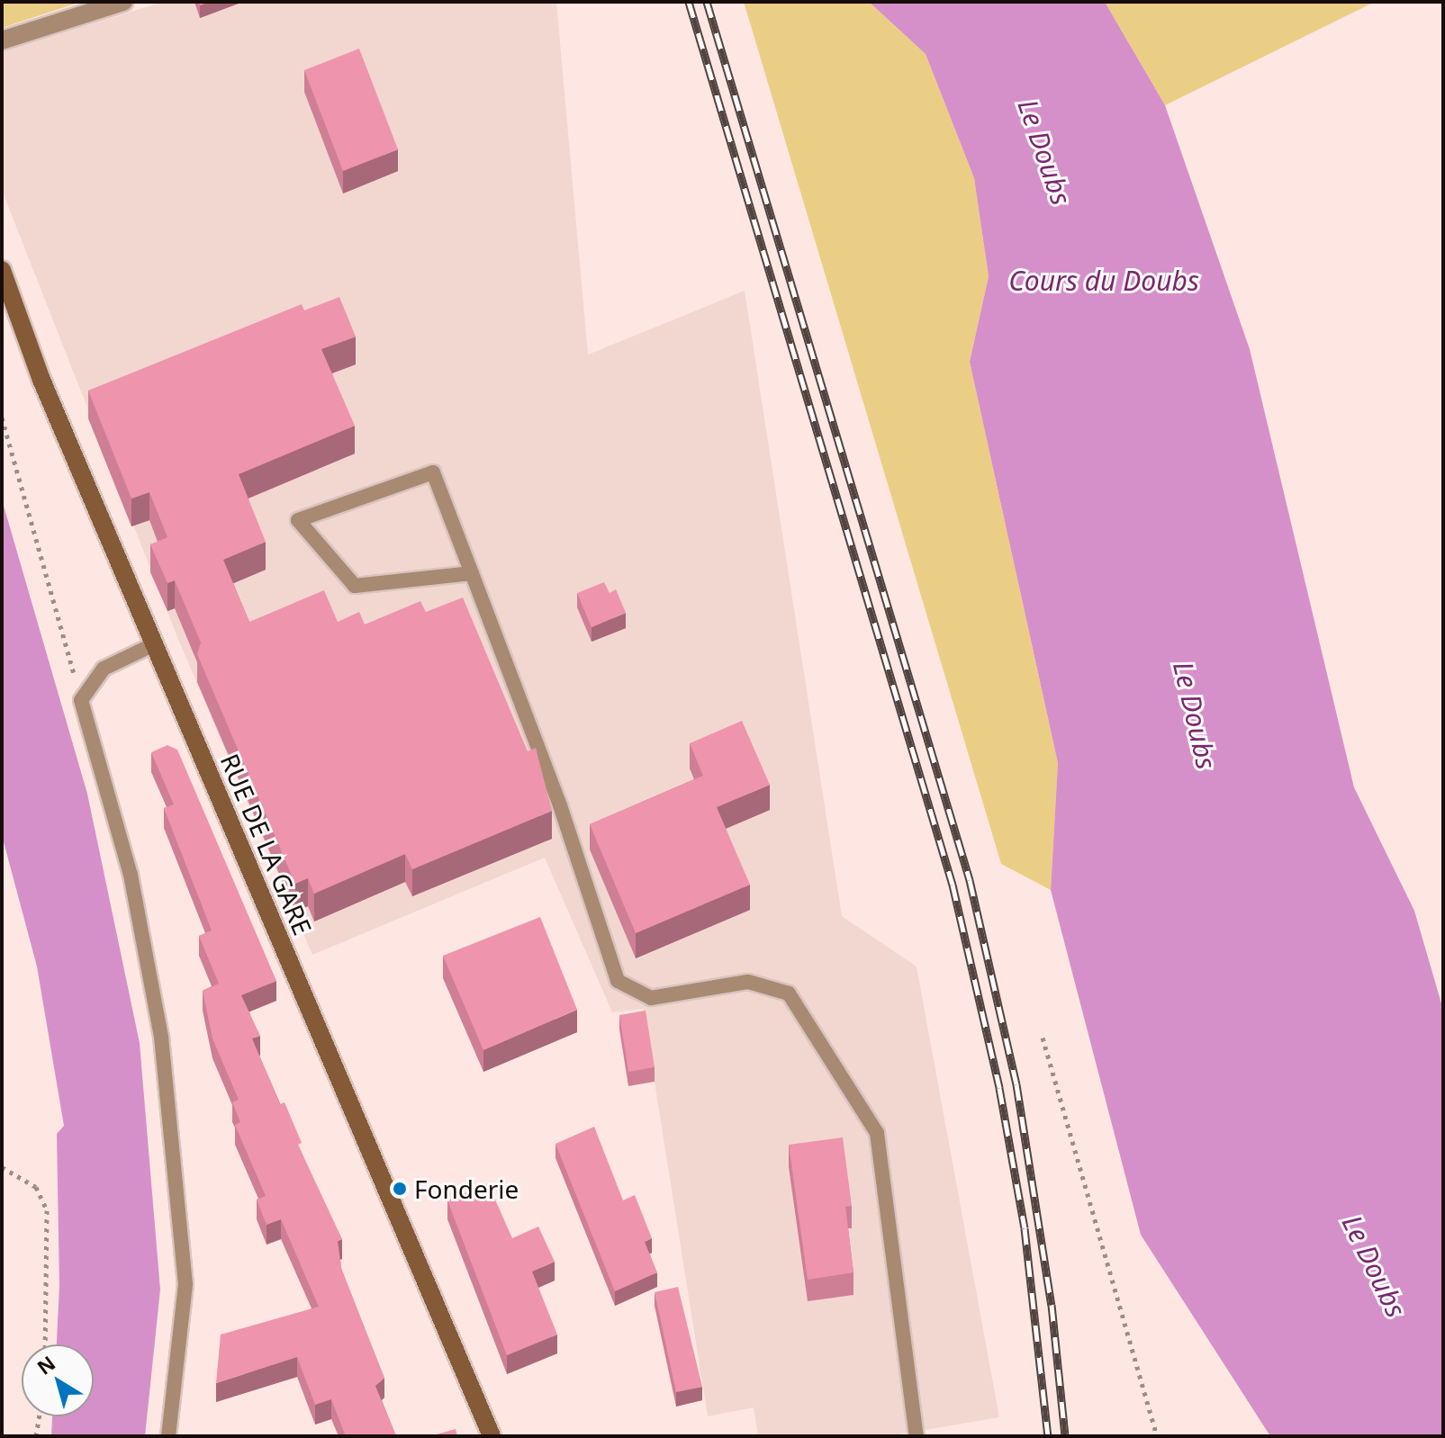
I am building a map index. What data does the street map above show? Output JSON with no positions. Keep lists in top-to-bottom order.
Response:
{
  "streets": {
    "main road": ["RUE DE LA GARE"]
  },
  "water": ["Le Doubs", "Cours du Doubs"],
  "places": ["Fonderie"],
  "north": "top left"
}
